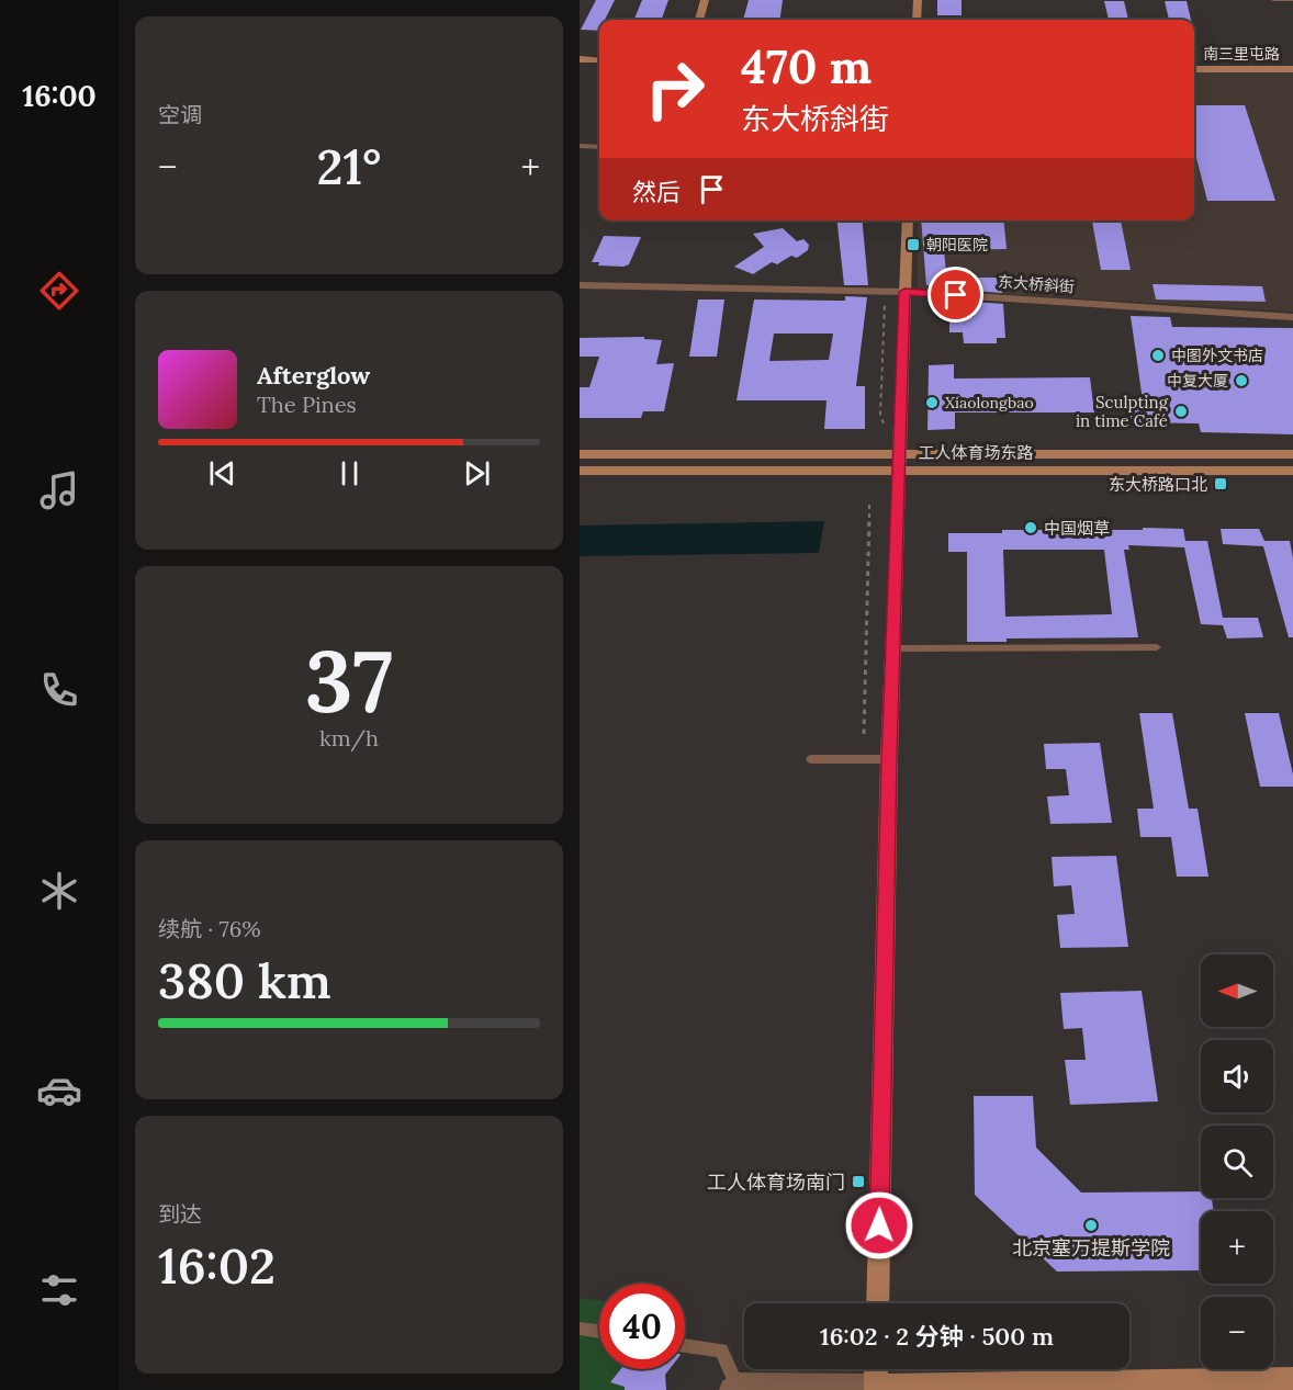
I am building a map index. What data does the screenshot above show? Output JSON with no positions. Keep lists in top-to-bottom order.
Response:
{
  "streets": {
    "street": ["南三里屯路", "东大桥斜街", "工人体育场东路"]
  },
  "places": {
    "transit": ["朝阳医院", "东大桥路口北", "工人体育场南门"],
    "other": [
      "中图外文书店",
      "中复大厦",
      "Xiaolongbao",
      "Sculpting in time Café",
      "中国烟草",
      "北京塞万提斯学院"
    ]
  },
  "north": "left",
  "page": {
    "tabs": "16:00",
    "tile": [
      "空调",
      ["37", "km/h"],
      ["续航 · 76%", "380 km"],
      ["到达", "16:02"]
    ],
    "turn": ["470 m", "东大桥斜街"],
    "heat": ["−", "21°", "+"],
    "then": "然后",
    "song": ["Afterglow", "The Pines"],
    "map_buttons": ["+", "−"],
    "limit": "40",
    "trip": "16:02 · 2 分钟 · 500 m"
  }
}
